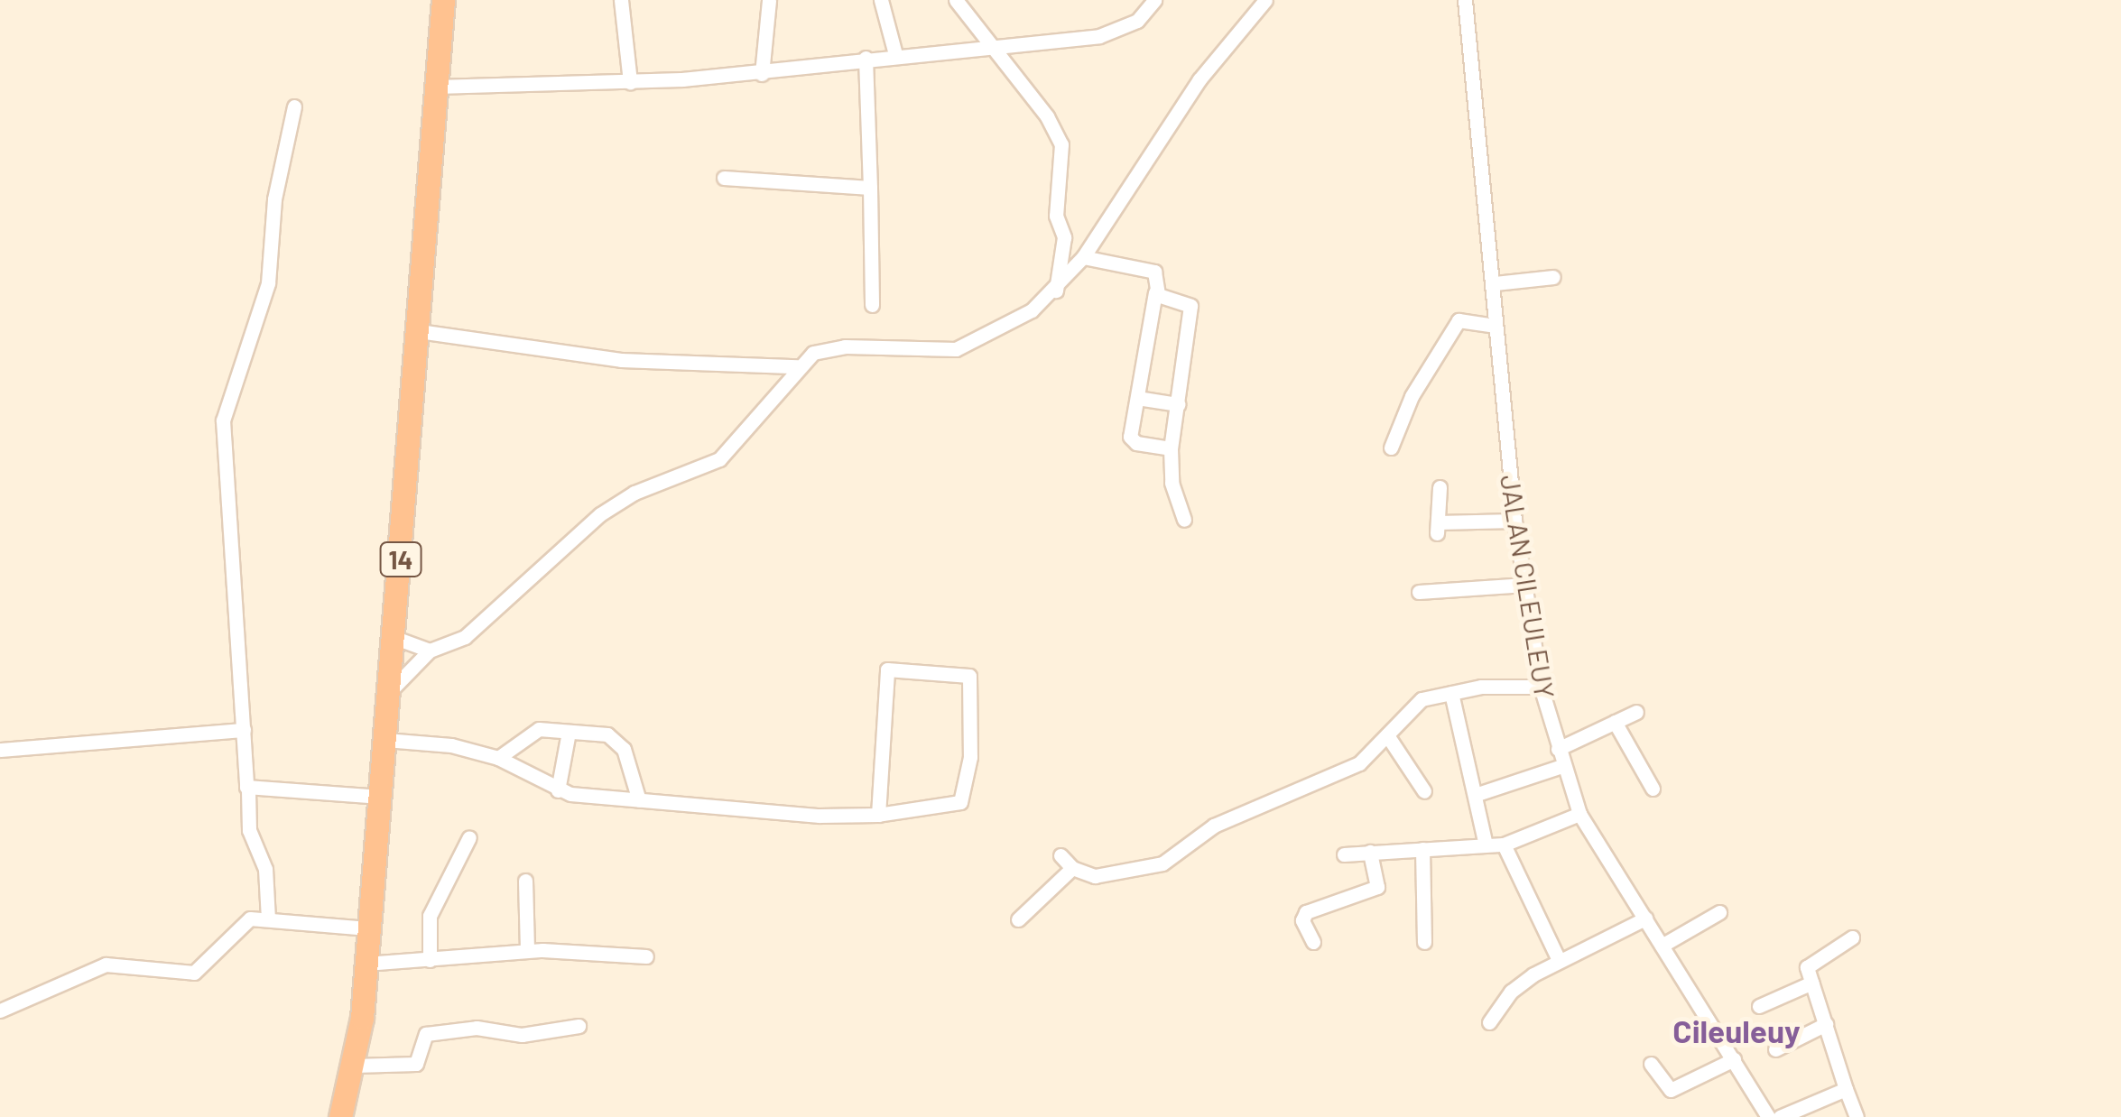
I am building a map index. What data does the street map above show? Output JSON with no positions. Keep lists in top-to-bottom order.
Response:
{
  "streets": {
    "highway": ["14"],
    "street": ["JALAN CILEULEUY"]
  },
  "districts": ["Cileuleuy"]
}
